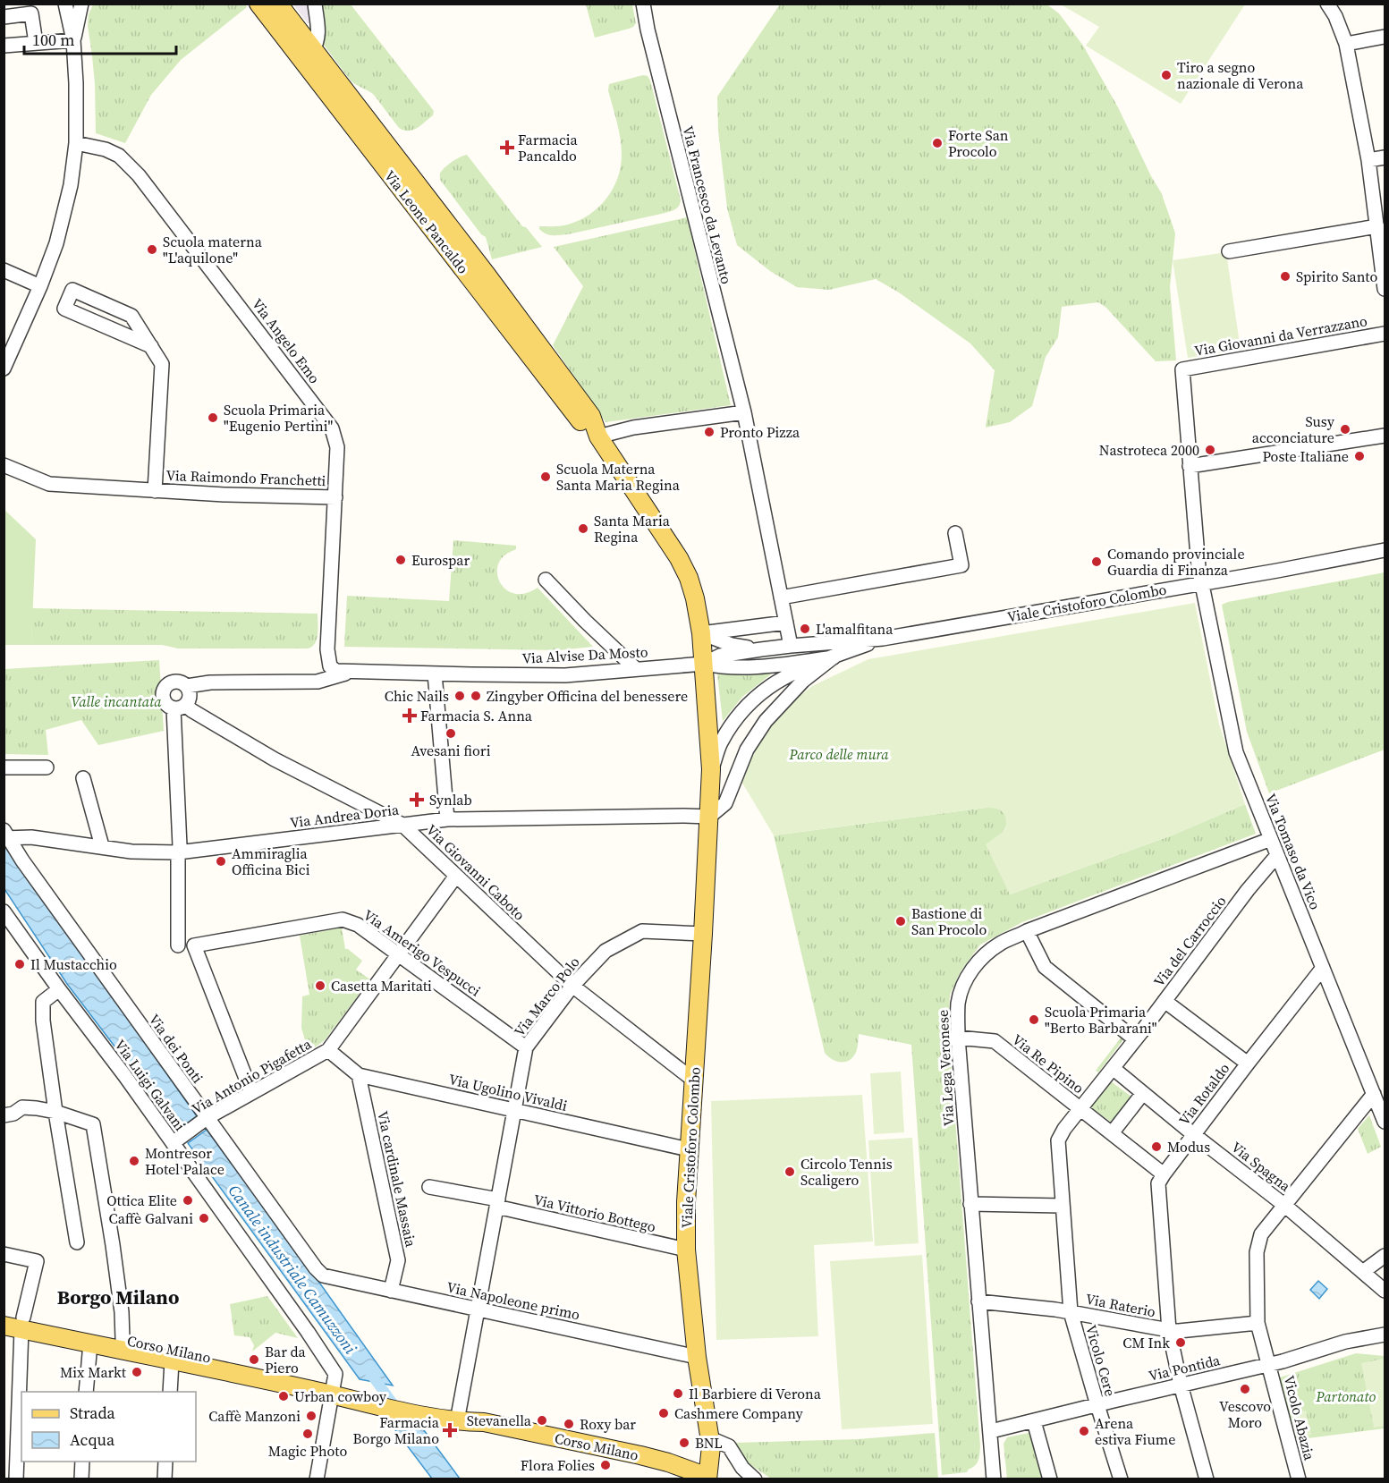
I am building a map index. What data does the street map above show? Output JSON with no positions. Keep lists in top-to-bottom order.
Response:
{
  "streets": {
    "main road": ["Via Leone Pancaldo", "Viale Cristoforo Colombo", "Corso Milano"],
    "street": [
      "Via Francesco da Levanto",
      "Via Giovanni da Verrazzano",
      "Via Angelo Emo",
      "Via Raimondo Franchetti",
      "Via Alvise Da Mosto",
      "Via Andrea Doria",
      "Via Tomaso da Vico",
      "Via Giovanni Caboto",
      "Via del Carroccio",
      "Via Amerigo Vespucci",
      "Via Marco Polo",
      "Via dei Ponti",
      "Via Re Pipino",
      "Via Lega Veronese",
      "Via Antonio Pigafetta",
      "Via Luigi Galvani",
      "Via Ugolino Vivaldi",
      "Via Rotaldo",
      "Via Spagna",
      "Via cardinale Massaia",
      "Via Vittorio Bottego",
      "Via Napoleone primo",
      "Via Raterio",
      "Vicolo Cere",
      "Via Pontida",
      "Vicolo Abazia"
    ]
  },
  "crossings": [
    ["Via Francesco da Levanto", "Viale Cristoforo Colombo"],
    ["Via Leone Pancaldo", "Viale Cristoforo Colombo"],
    ["Via Leone Pancaldo", "Via Alvise Da Mosto"],
    ["Via Giovanni da Verrazzano", "Via Tomaso da Vico"],
    ["Via Angelo Emo", "Via Raimondo Franchetti"],
    ["Via Angelo Emo", "Via Alvise Da Mosto"],
    ["Viale Cristoforo Colombo", "Via Alvise Da Mosto"],
    ["Viale Cristoforo Colombo", "Via Andrea Doria"],
    ["Viale Cristoforo Colombo", "Via Tomaso da Vico"],
    ["Viale Cristoforo Colombo", "Via Giovanni Caboto"],
    ["Viale Cristoforo Colombo", "Via Marco Polo"],
    ["Viale Cristoforo Colombo", "Via Ugolino Vivaldi"],
    ["Viale Cristoforo Colombo", "Via Vittorio Bottego"],
    ["Viale Cristoforo Colombo", "Via Napoleone primo"],
    ["Viale Cristoforo Colombo", "Corso Milano"],
    ["Via Alvise Da Mosto", "Via Giovanni Caboto"],
    ["Via Andrea Doria", "Via Giovanni Caboto"],
    ["Via Andrea Doria", "Via dei Ponti"],
    ["Via Tomaso da Vico", "Via del Carroccio"],
    ["Via Tomaso da Vico", "Via Lega Veronese"],
    ["Via Tomaso da Vico", "Via Rotaldo"],
    ["Via Tomaso da Vico", "Vicolo Abazia"],
    ["Via Giovanni Caboto", "Via Marco Polo"],
    ["Via Giovanni Caboto", "Via Antonio Pigafetta"],
    ["Via del Carroccio", "Via Re Pipino"],
    ["Via del Carroccio", "Via Spagna"],
    ["Via del Carroccio", "Via Raterio"],
    ["Via del Carroccio", "Vicolo Cere"],
    ["Via Amerigo Vespucci", "Via Marco Polo"],
    ["Via Amerigo Vespucci", "Via Antonio Pigafetta"],
    ["Via Marco Polo", "Via Ugolino Vivaldi"],
    ["Via Marco Polo", "Via Vittorio Bottego"],
    ["Via Marco Polo", "Via Napoleone primo"],
    ["Via Marco Polo", "Corso Milano"],
    ["Via dei Ponti", "Via Antonio Pigafetta"],
    ["Via dei Ponti", "Via Napoleone primo"],
    ["Via Re Pipino", "Via Lega Veronese"],
    ["Via Re Pipino", "Via Rotaldo"],
    ["Via Lega Veronese", "Via Raterio"],
    ["Via Lega Veronese", "Via Pontida"],
    ["Via Antonio Pigafetta", "Via Luigi Galvani"],
    ["Via Antonio Pigafetta", "Via Ugolino Vivaldi"],
    ["Via Luigi Galvani", "Corso Milano"],
    ["Via Ugolino Vivaldi", "Via cardinale Massaia"],
    ["Via Rotaldo", "Via Spagna"],
    ["Via Rotaldo", "Via Raterio"],
    ["Via Rotaldo", "Via Pontida"],
    ["Via Spagna", "Vicolo Abazia"],
    ["Via cardinale Massaia", "Via Napoleone primo"],
    ["Via Raterio", "Vicolo Cere"],
    ["Via Raterio", "Vicolo Abazia"],
    ["Vicolo Cere", "Via Pontida"],
    ["Via Pontida", "Vicolo Abazia"]
  ],
  "districts": ["Borgo Milano"],
  "water": ["Canale industriale Camuzzoni"],
  "parks": ["Valle incantata", "Parco delle mura", "Partonato"],
  "places": {
    "other": [
      "Tiro a segno nazionale di Verona",
      "Forte San Procolo",
      "Scuola materna \"L'aquilone\"",
      "Spirito Santo",
      "Scuola Primaria \"Eugenio Pertini\"",
      "Susy acconciature",
      "Pronto Pizza",
      "Nastroteca 2000",
      "Poste Italiane",
      "Scuola Materna Santa Maria Regina",
      "Santa Maria Regina",
      "Eurospar",
      "Comando provinciale Guardia di Finanza",
      "L'amalfitana",
      "Chic Nails",
      "Zingyber Officina del benessere",
      "Avesani fiori",
      "Ammiraglia Officina Bici",
      "Bastione di San Procolo",
      "Il Mustacchio",
      "Casetta Maritati",
      "Scuola Primaria \"Berto Barbarani\"",
      "Modus",
      "Montresor Hotel Palace",
      "Circolo Tennis Scaligero",
      "Ottica Elite",
      "Caffè Galvani",
      "CM Ink",
      "Bar da Piero",
      "Mix Markt",
      "Vescovo Moro",
      "Il Barbiere di Verona",
      "Urban cowboy",
      "Cashmere Company",
      "Caffè Manzoni",
      "Stevanella",
      "Roxy bar",
      "Arena estiva Fiume",
      "Magic Photo",
      "BNL",
      "Flora Folies"
    ],
    "health": [
      "Farmacia Pancaldo",
      "Farmacia S. Anna",
      "Synlab",
      "Farmacia Borgo Milano"
    ]
  },
  "legend": ["Strada", "Acqua"],
  "scale_bar": "100 m"
}
